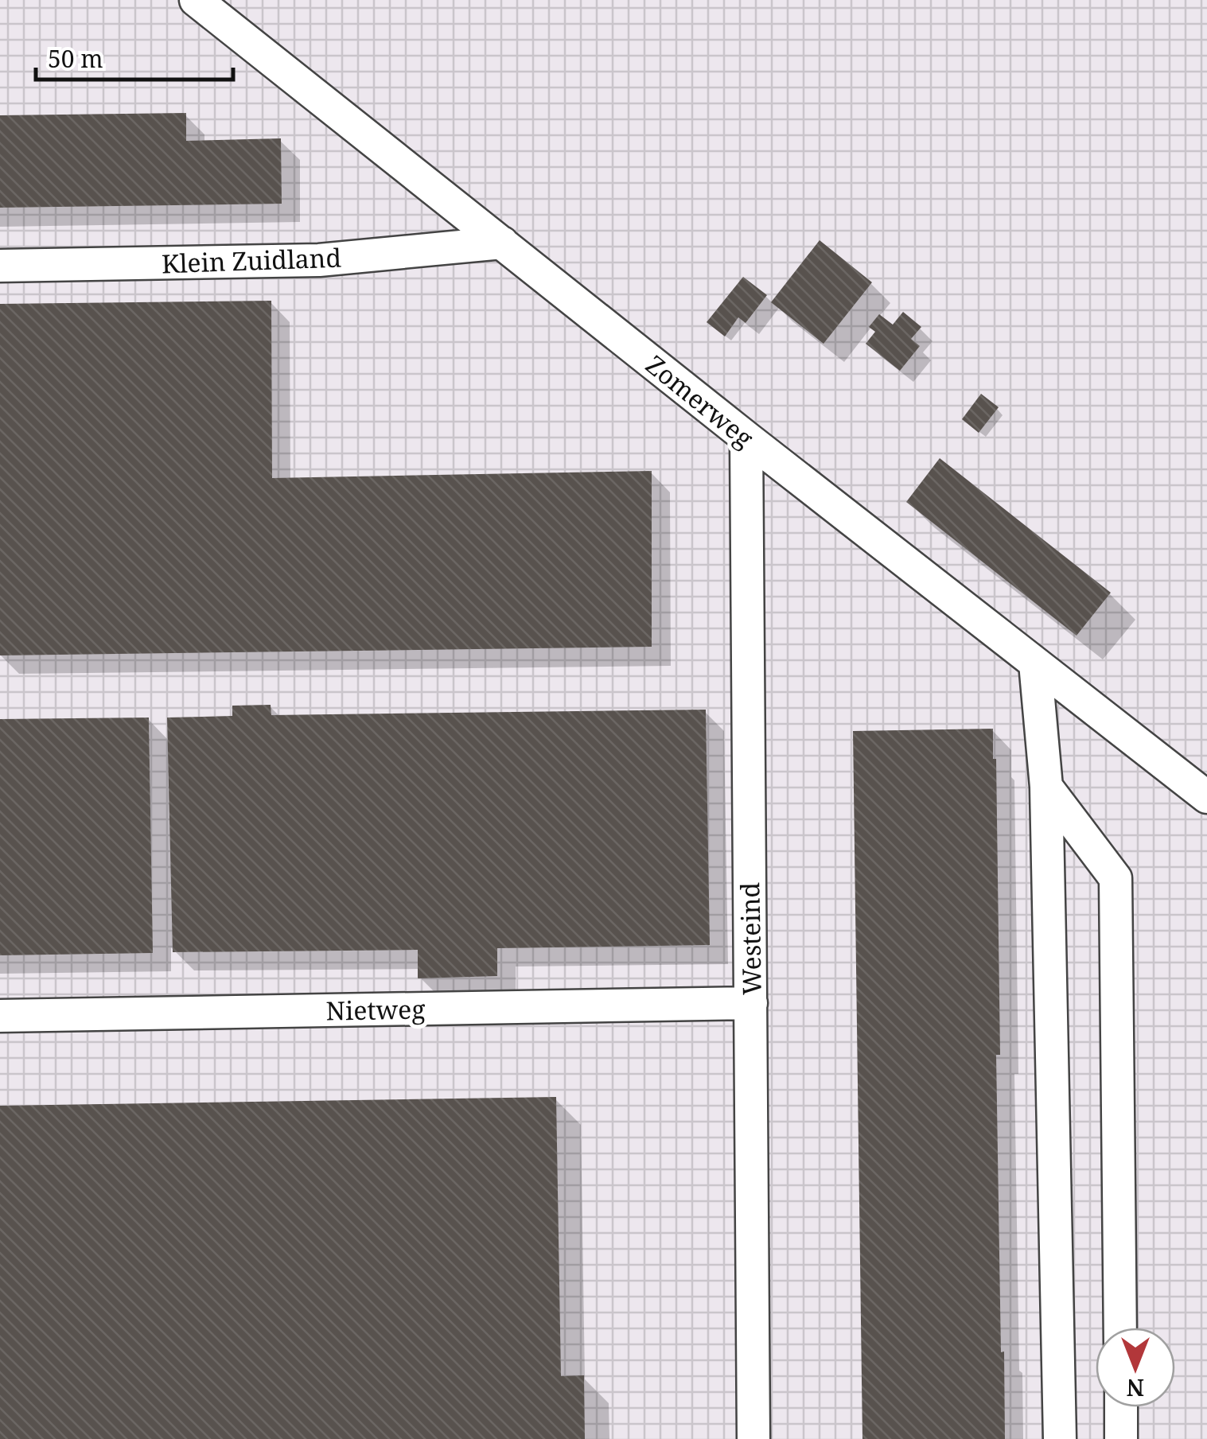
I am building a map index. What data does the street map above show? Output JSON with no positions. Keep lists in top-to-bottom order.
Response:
{
  "streets": {
    "street": [
      "Klein Zuidland",
      "Zomerweg",
      "Westeind",
      "Nietweg"
    ]
  },
  "crossings": [
    ["Klein Zuidland", "Zomerweg"],
    ["Zomerweg", "Westeind"],
    ["Westeind", "Nietweg"]
  ],
  "scale_bar": "50 m",
  "north": "bottom"
}
